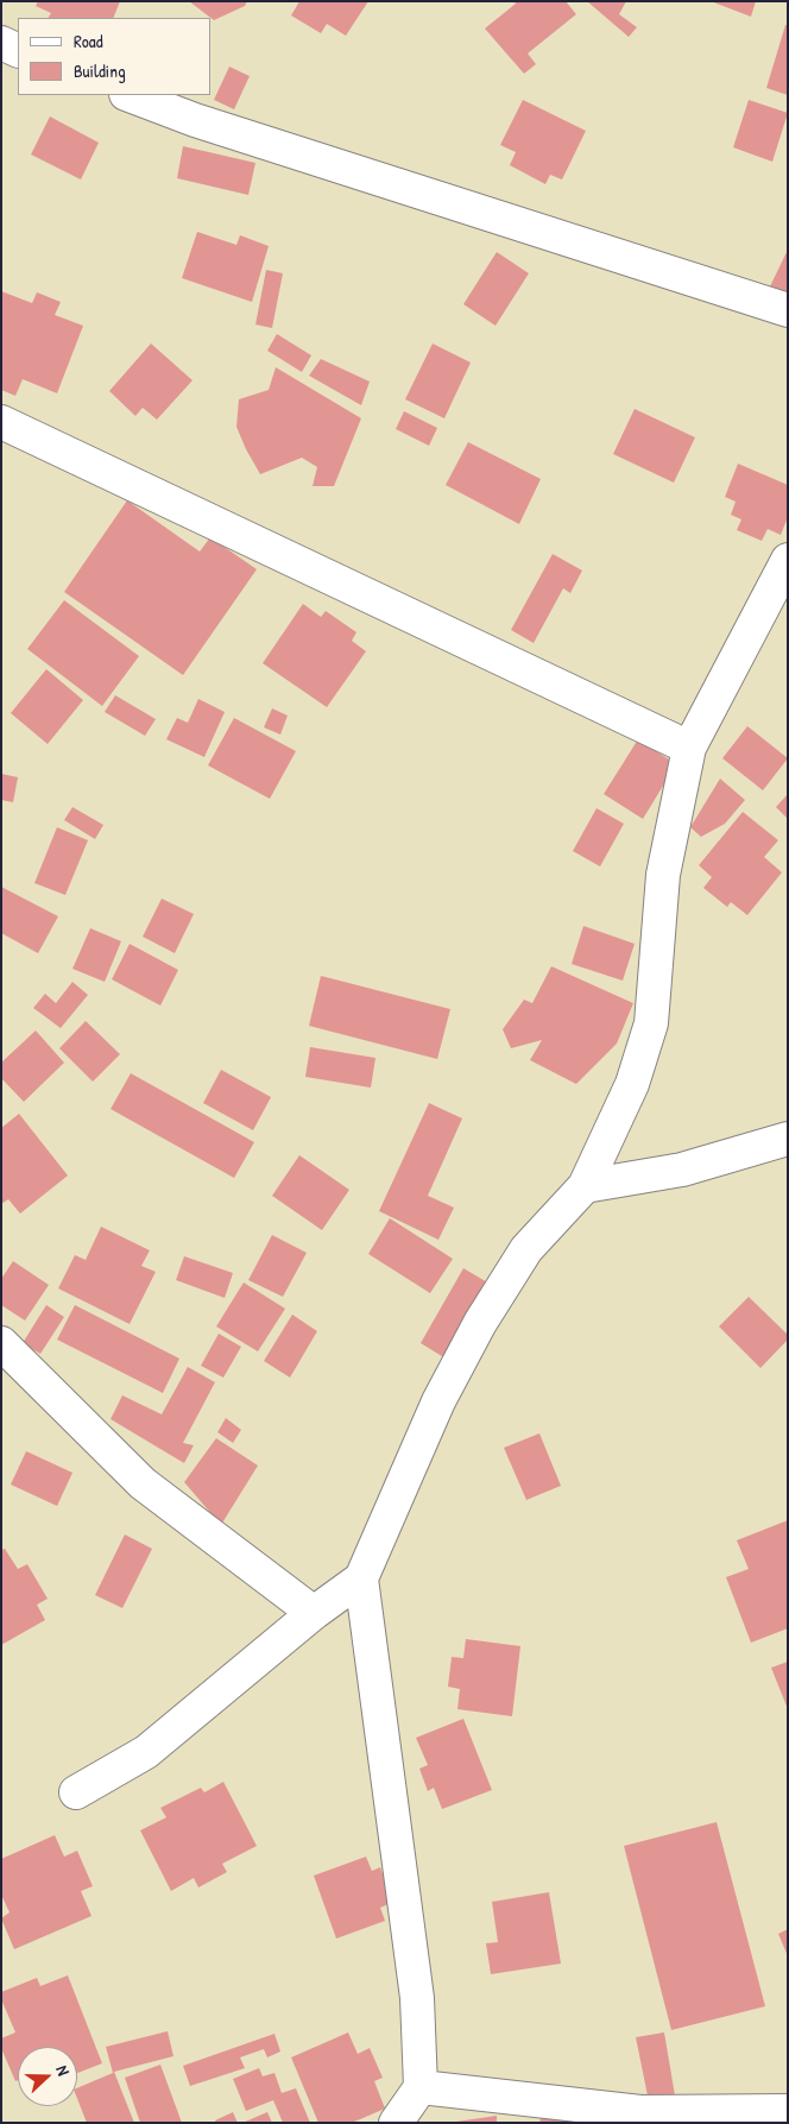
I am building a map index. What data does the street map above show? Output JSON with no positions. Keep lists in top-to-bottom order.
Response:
{
  "legend": ["Road", "Building"],
  "north": "right"
}
